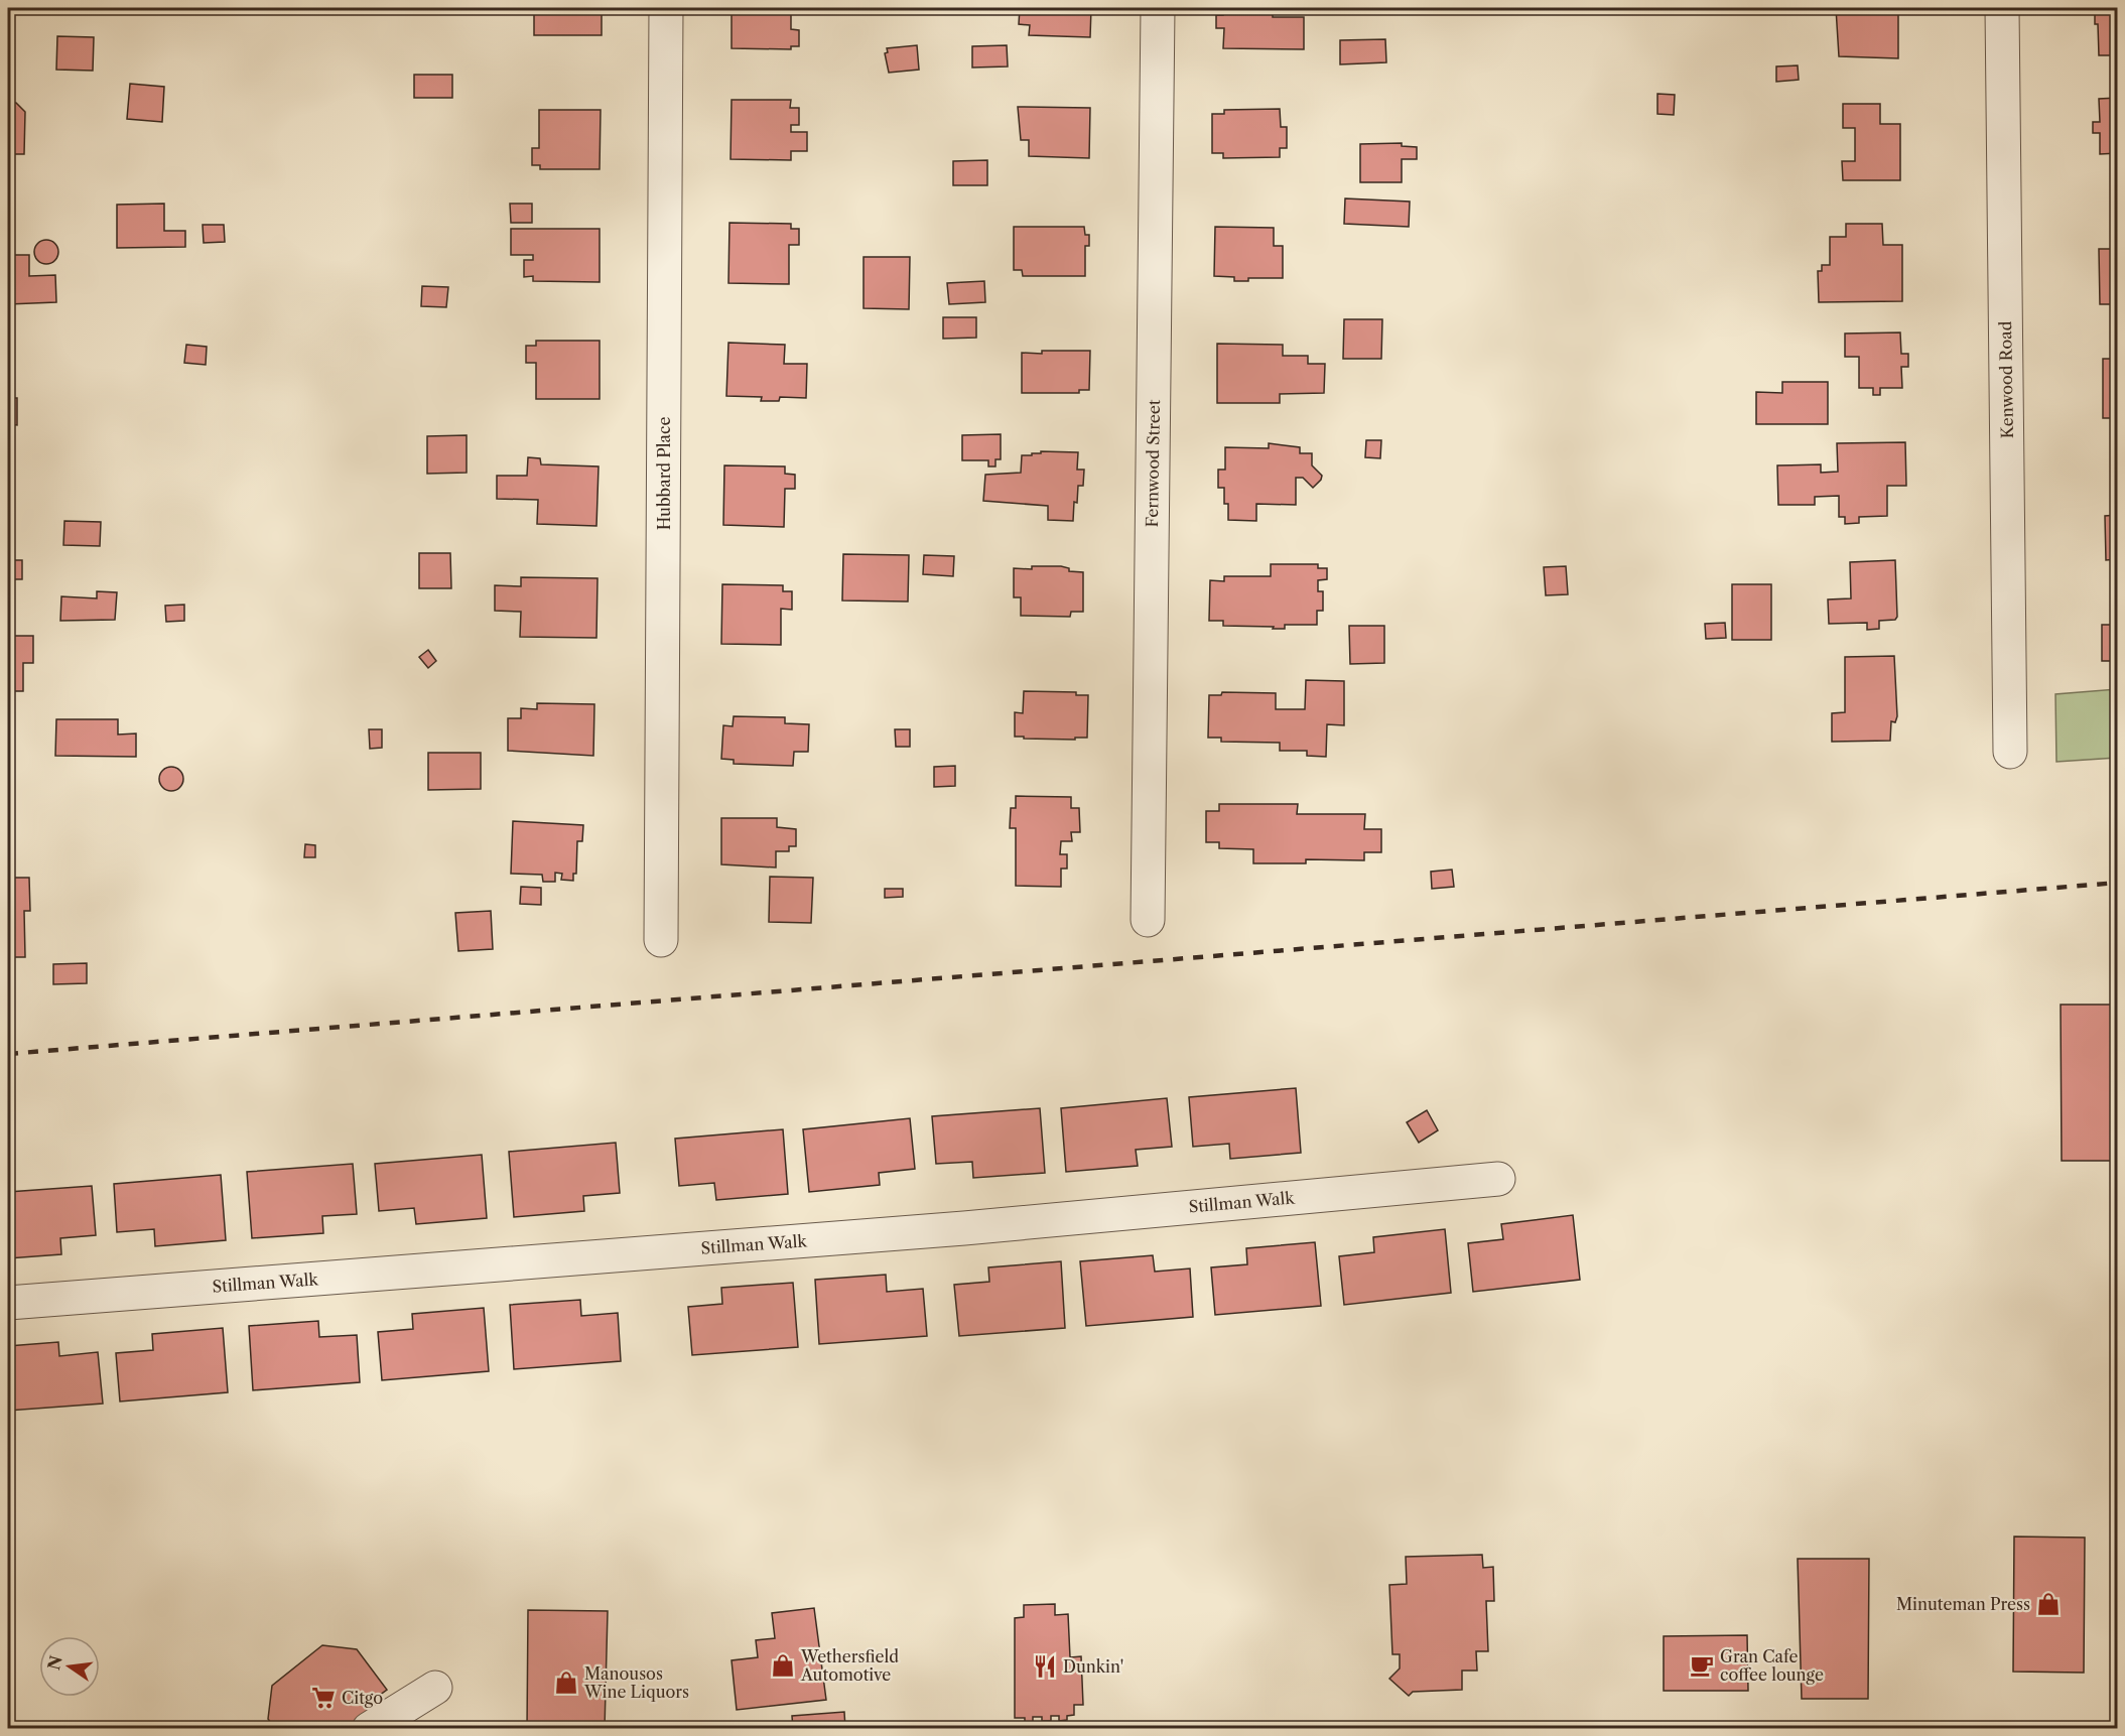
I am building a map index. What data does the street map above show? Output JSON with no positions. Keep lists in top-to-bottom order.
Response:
{
  "streets": {
    "street": [
      "Kenwood Road",
      "Fernwood Street",
      "Hubbard Place",
      "Stillman Walk"
    ]
  },
  "places": {
    "shop": ["Minuteman Press", "Wethersfield Automotive", "Manousos Wine Liquors"],
    "cafe": ["Gran Cafe coffee lounge"],
    "restaurant": ["Dunkin'"],
    "supermarket": ["Citgo"]
  },
  "north": "left"
}
